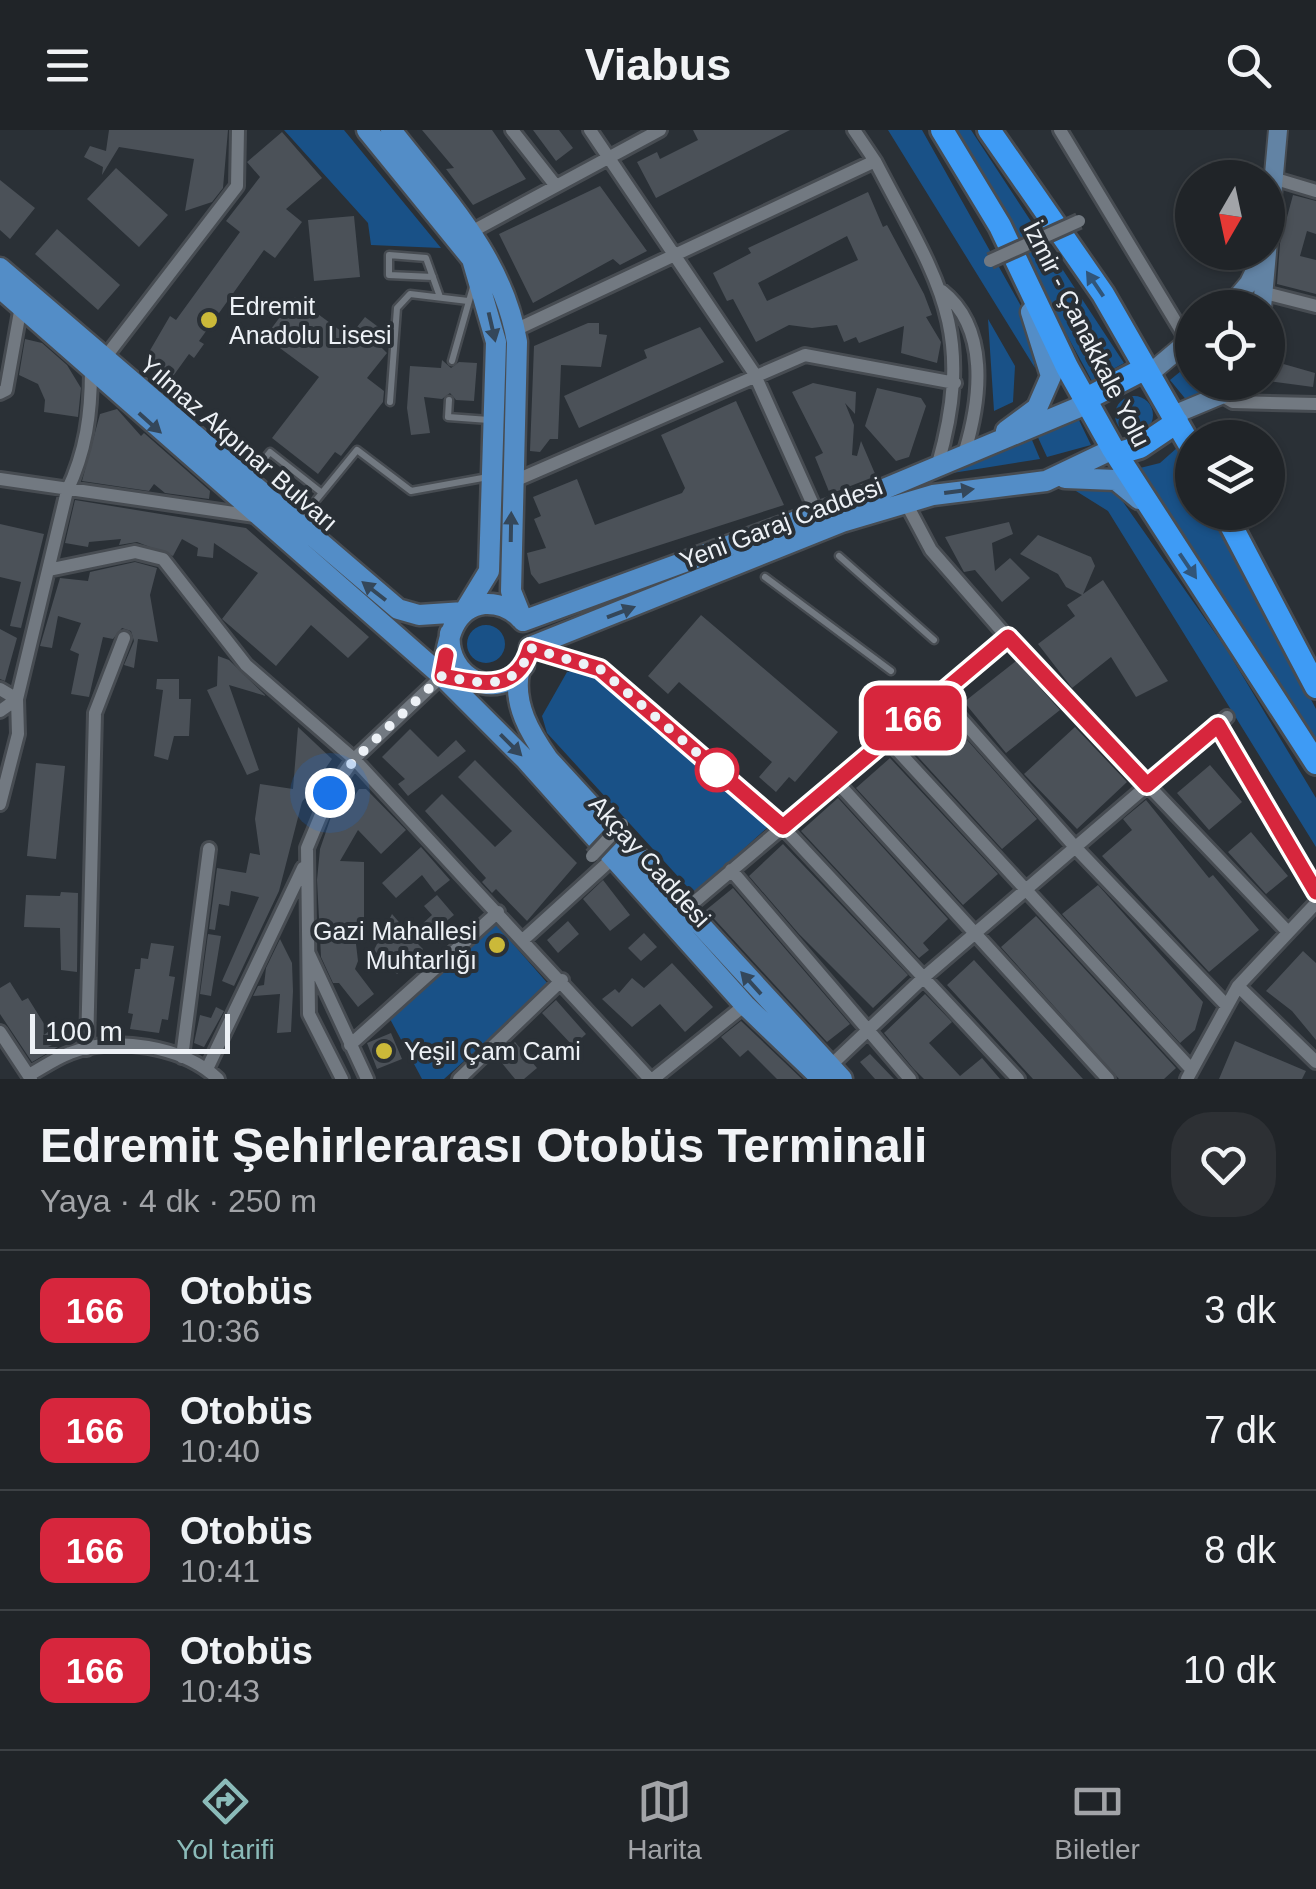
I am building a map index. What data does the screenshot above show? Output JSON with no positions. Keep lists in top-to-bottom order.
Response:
{
  "streets": {
    "highway": ["İzmir - Çanakkale Yolu"],
    "main road": ["Yılmaz Akpınar Bulvarı", "Yeni Garaj Caddesi", "Akçay Caddesi"]
  },
  "crossings": [
    ["Yılmaz Akpınar Bulvarı", "Yeni Garaj Caddesi"],
    ["Yılmaz Akpınar Bulvarı", "Akçay Caddesi"],
    ["Yeni Garaj Caddesi", "Akçay Caddesi"]
  ],
  "places": ["Edremit Anadolu Lisesi", "Gazi Mahallesi Muhtarlığı", "Yeşil Çam Cami"],
  "lines": ["bus line 166"],
  "scale_bar": "100 m",
  "north": "bottom",
  "page": {
    "header": "Viabus",
    "on_map": "166",
    "scale": "100 m",
    "heading": ["Edremit Şehirlerarası Otobüs Terminali", "Yaya · 4 dk · 250 m"],
    "list": [
      {
        "mark": "166",
        "name": "Otobüs",
        "note": "10:36",
        "value": "3 dk"
      },
      {
        "mark": "166",
        "name": "Otobüs",
        "note": "10:40",
        "value": "7 dk"
      },
      {
        "mark": "166",
        "name": "Otobüs",
        "note": "10:41",
        "value": "8 dk"
      },
      {
        "mark": "166",
        "name": "Otobüs",
        "note": "10:43",
        "value": "10 dk"
      }
    ],
    "tabs": ["Yol tarifi", "Harita", "Biletler"]
  }
}
